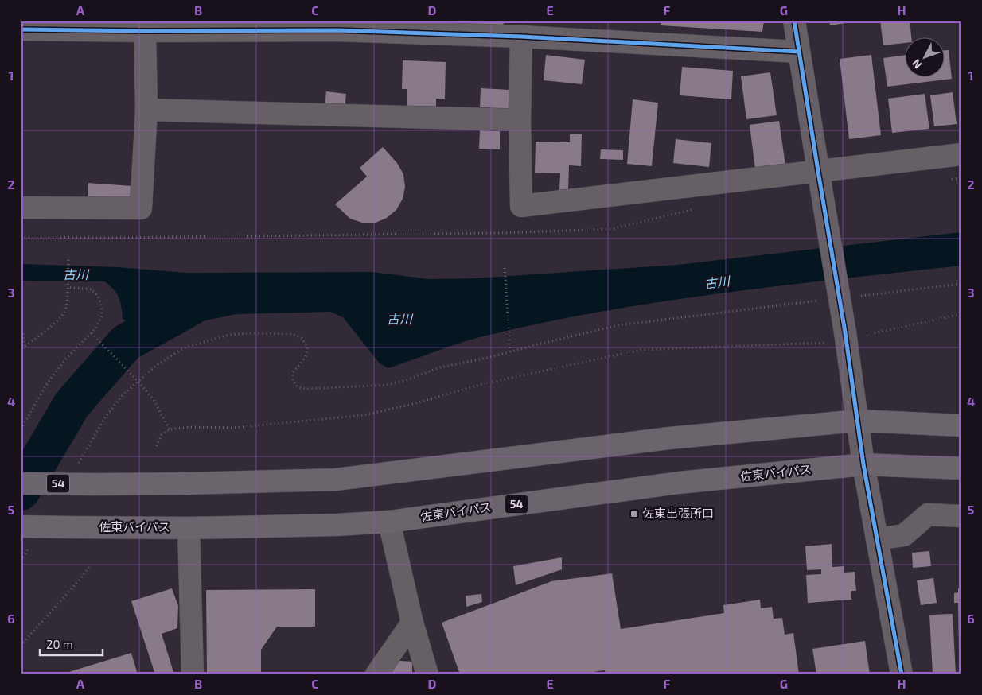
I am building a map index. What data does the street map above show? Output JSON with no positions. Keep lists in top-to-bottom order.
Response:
{
  "streets": {
    "highway": ["佐東バイパス", "54"]
  },
  "water": ["古川"],
  "places": {
    "transit": ["佐東出張所口"]
  },
  "scale_bar": "20 m",
  "north": "bottom left",
  "grid": {
    "columns": [
      "A",
      "B",
      "C",
      "D",
      "E",
      "F",
      "G",
      "H"
    ],
    "rows": [
      "1",
      "2",
      "3",
      "4",
      "5",
      "6"
    ]
  }
}
